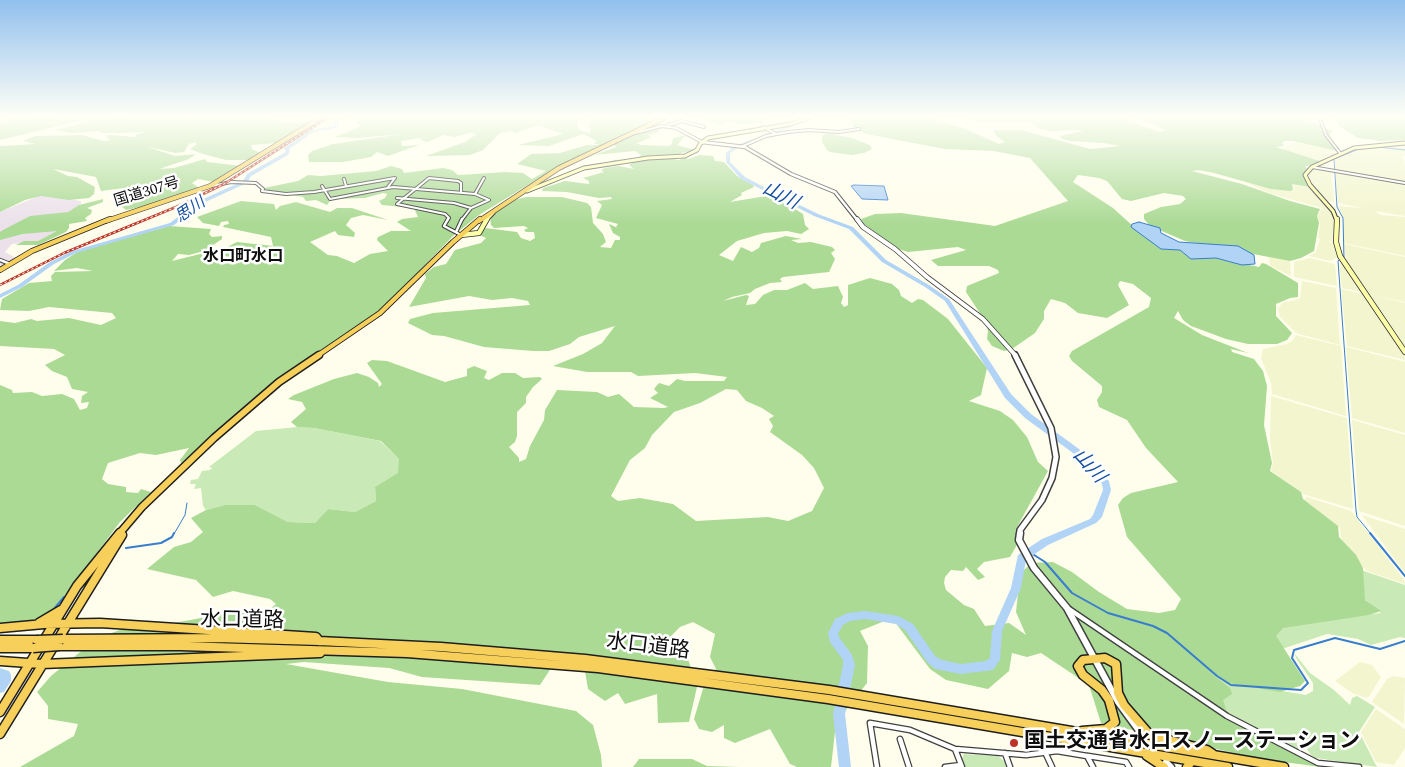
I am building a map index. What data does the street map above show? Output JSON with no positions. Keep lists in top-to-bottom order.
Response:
{
  "streets": {
    "highway": ["国道307号", "水口道路"]
  },
  "districts": ["水口町水口"],
  "water": ["山川", "思川"],
  "places": ["国土交通省水口スノーステーション"]
}
